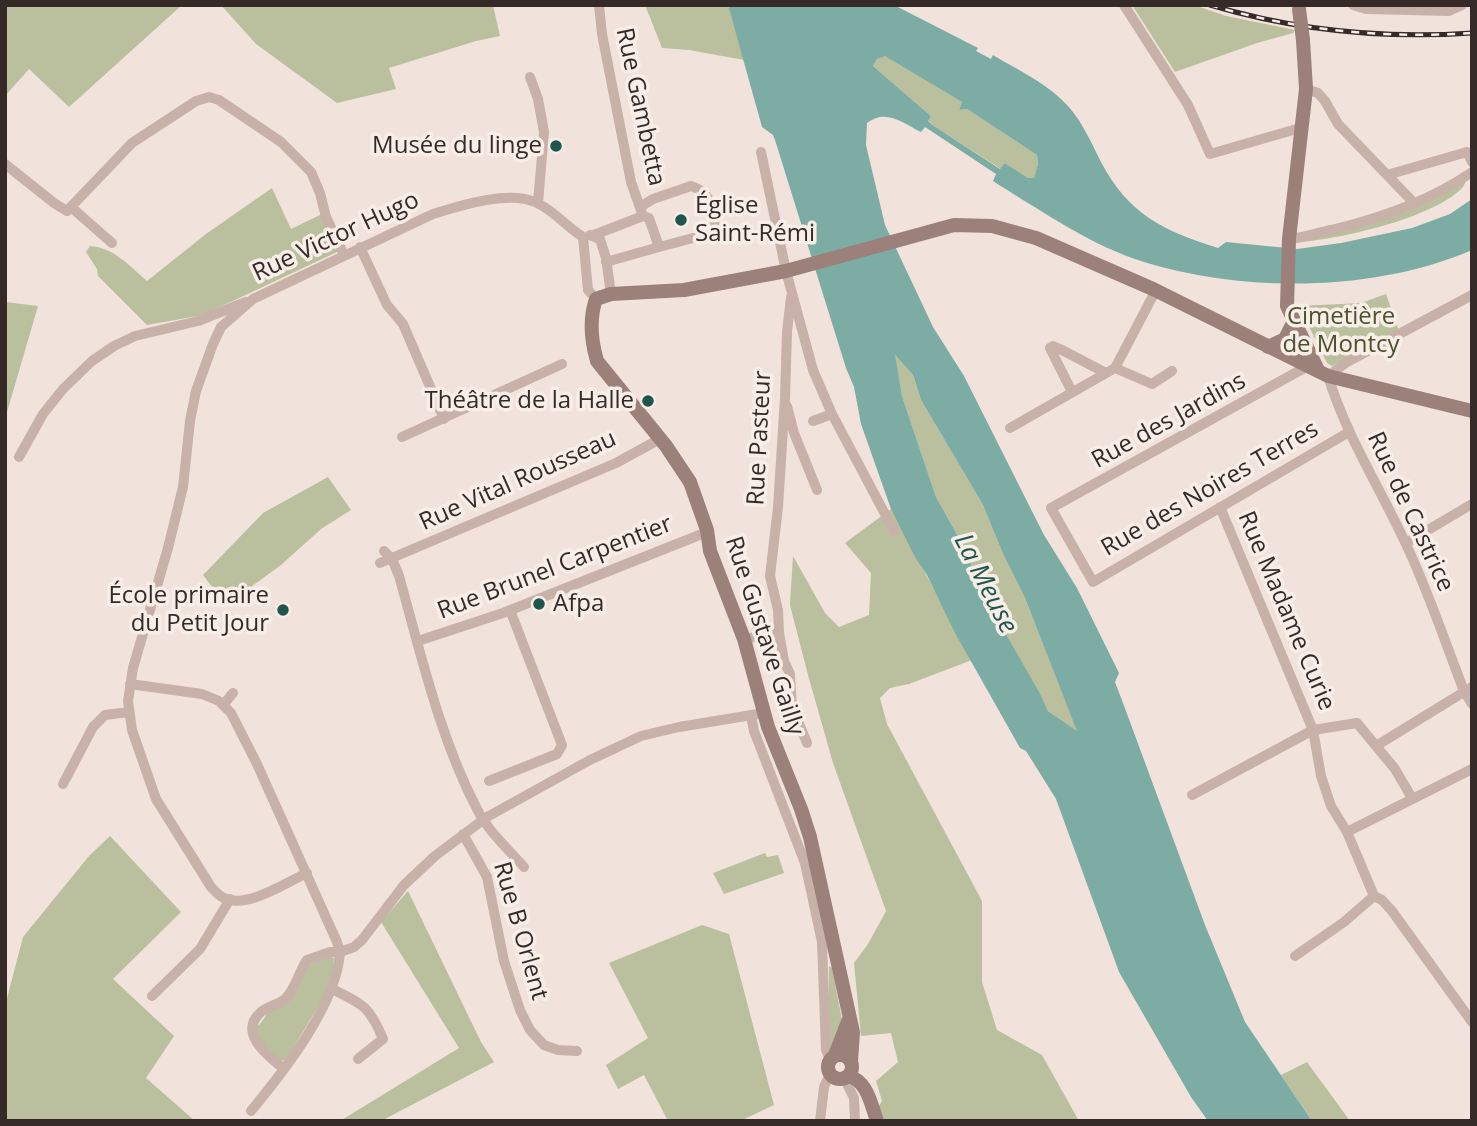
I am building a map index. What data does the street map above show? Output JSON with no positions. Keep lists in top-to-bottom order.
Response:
{
  "streets": {
    "street": [
      "Rue Gambetta",
      "Rue Victor Hugo",
      "Rue des Jardins",
      "Rue Pasteur",
      "Rue Vital Rousseau",
      "Rue des Noires Terres",
      "Rue de Castrice",
      "Rue Brunel Carpentier",
      "Rue Madame Curie",
      "Rue Gustave Gailly",
      "Rue B Orlent"
    ]
  },
  "crossings": [
    ["Rue des Jardins", "Rue des Noires Terres"],
    ["Rue des Jardins", "Rue de Castrice"],
    ["Rue Vital Rousseau", "Rue Gustave Gailly"],
    ["Rue des Noires Terres", "Rue de Castrice"],
    ["Rue des Noires Terres", "Rue Madame Curie"],
    ["Rue Brunel Carpentier", "Rue Gustave Gailly"]
  ],
  "water": ["La Meuse"],
  "parks": ["Cimetière de Montcy"],
  "places": [
    "Musée du linge",
    "Église Saint-Rémi",
    "Théâtre de la Halle",
    "Afpa",
    "École primaire du Petit Jour"
  ]
}
